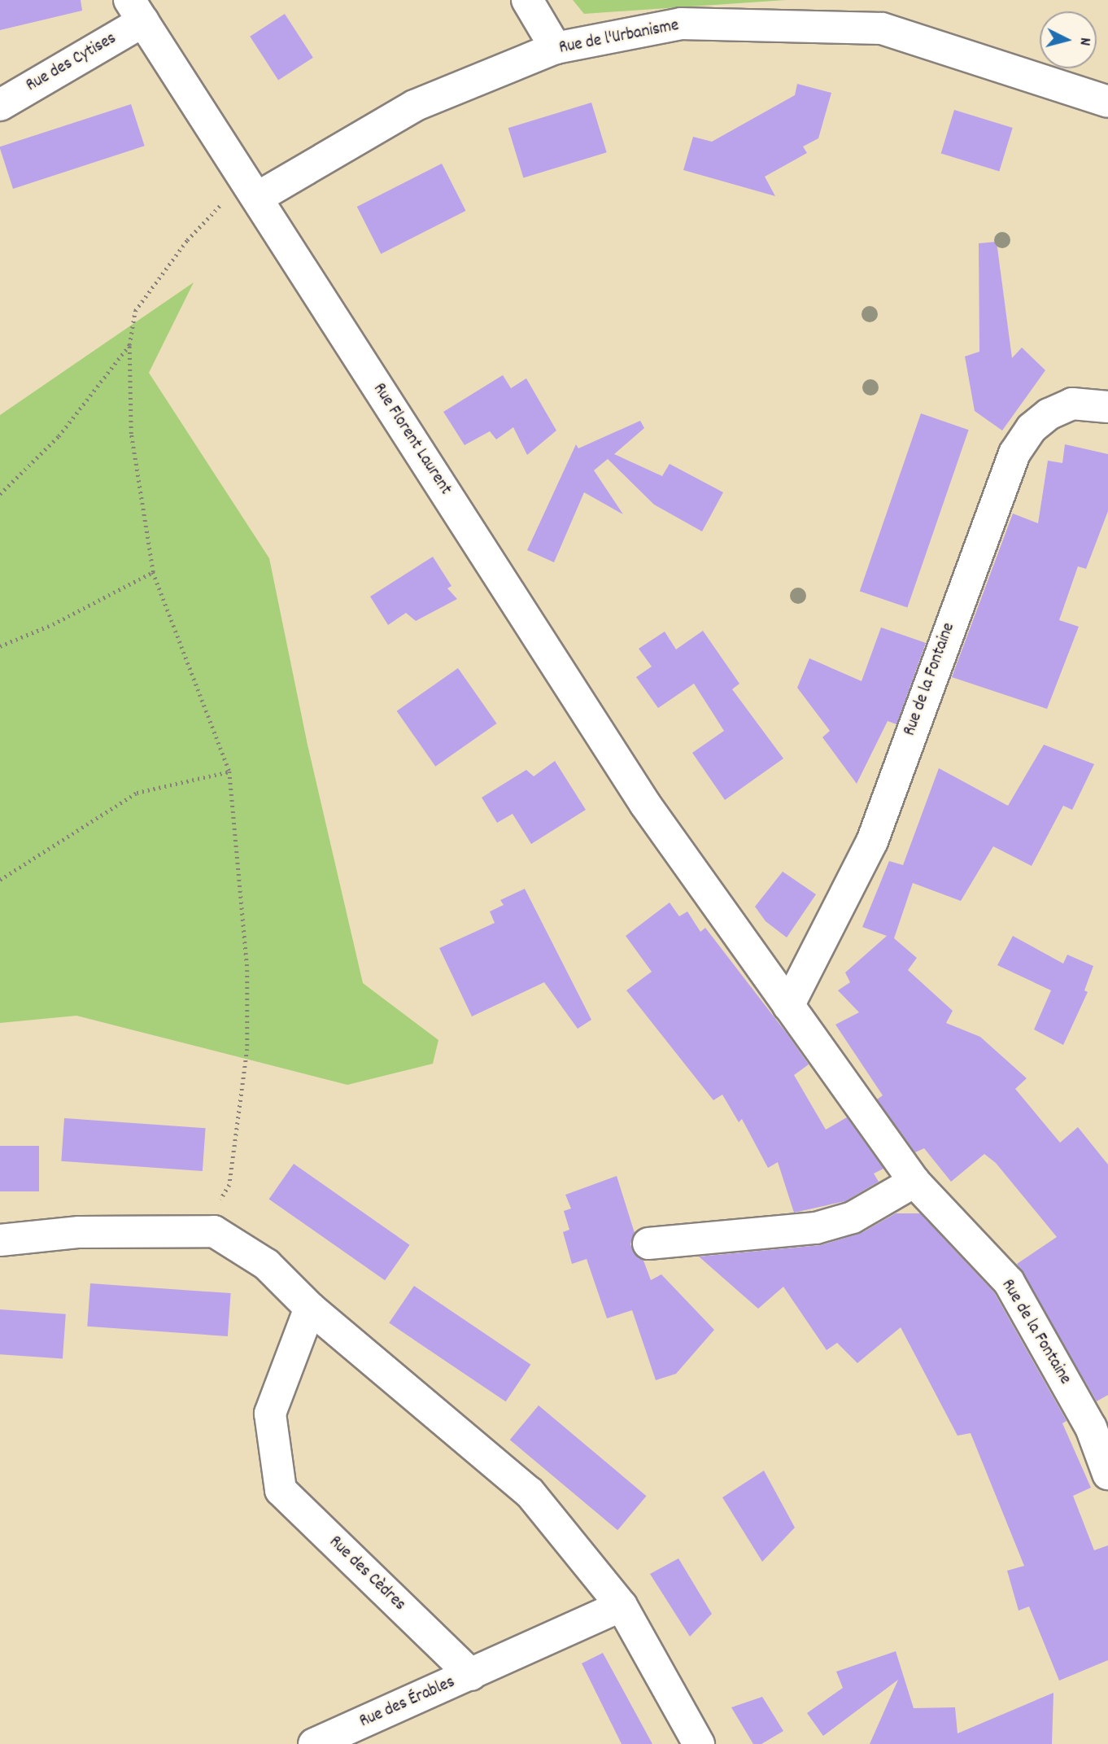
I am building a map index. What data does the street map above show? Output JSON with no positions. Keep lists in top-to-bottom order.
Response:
{
  "streets": {
    "street": [
      "Rue de l'Urbanisme",
      "Rue des Cytises",
      "Rue Florent Laurent",
      "Rue de la Fontaine",
      "Rue des Cèdres",
      "Rue des Érables"
    ]
  },
  "crossings": [
    ["Rue de l'Urbanisme", "Rue Florent Laurent"],
    ["Rue des Cytises", "Rue Florent Laurent"],
    ["Rue Florent Laurent", "Rue de la Fontaine"],
    ["Rue des Cèdres", "Rue des Érables"]
  ],
  "north": "right"
}
